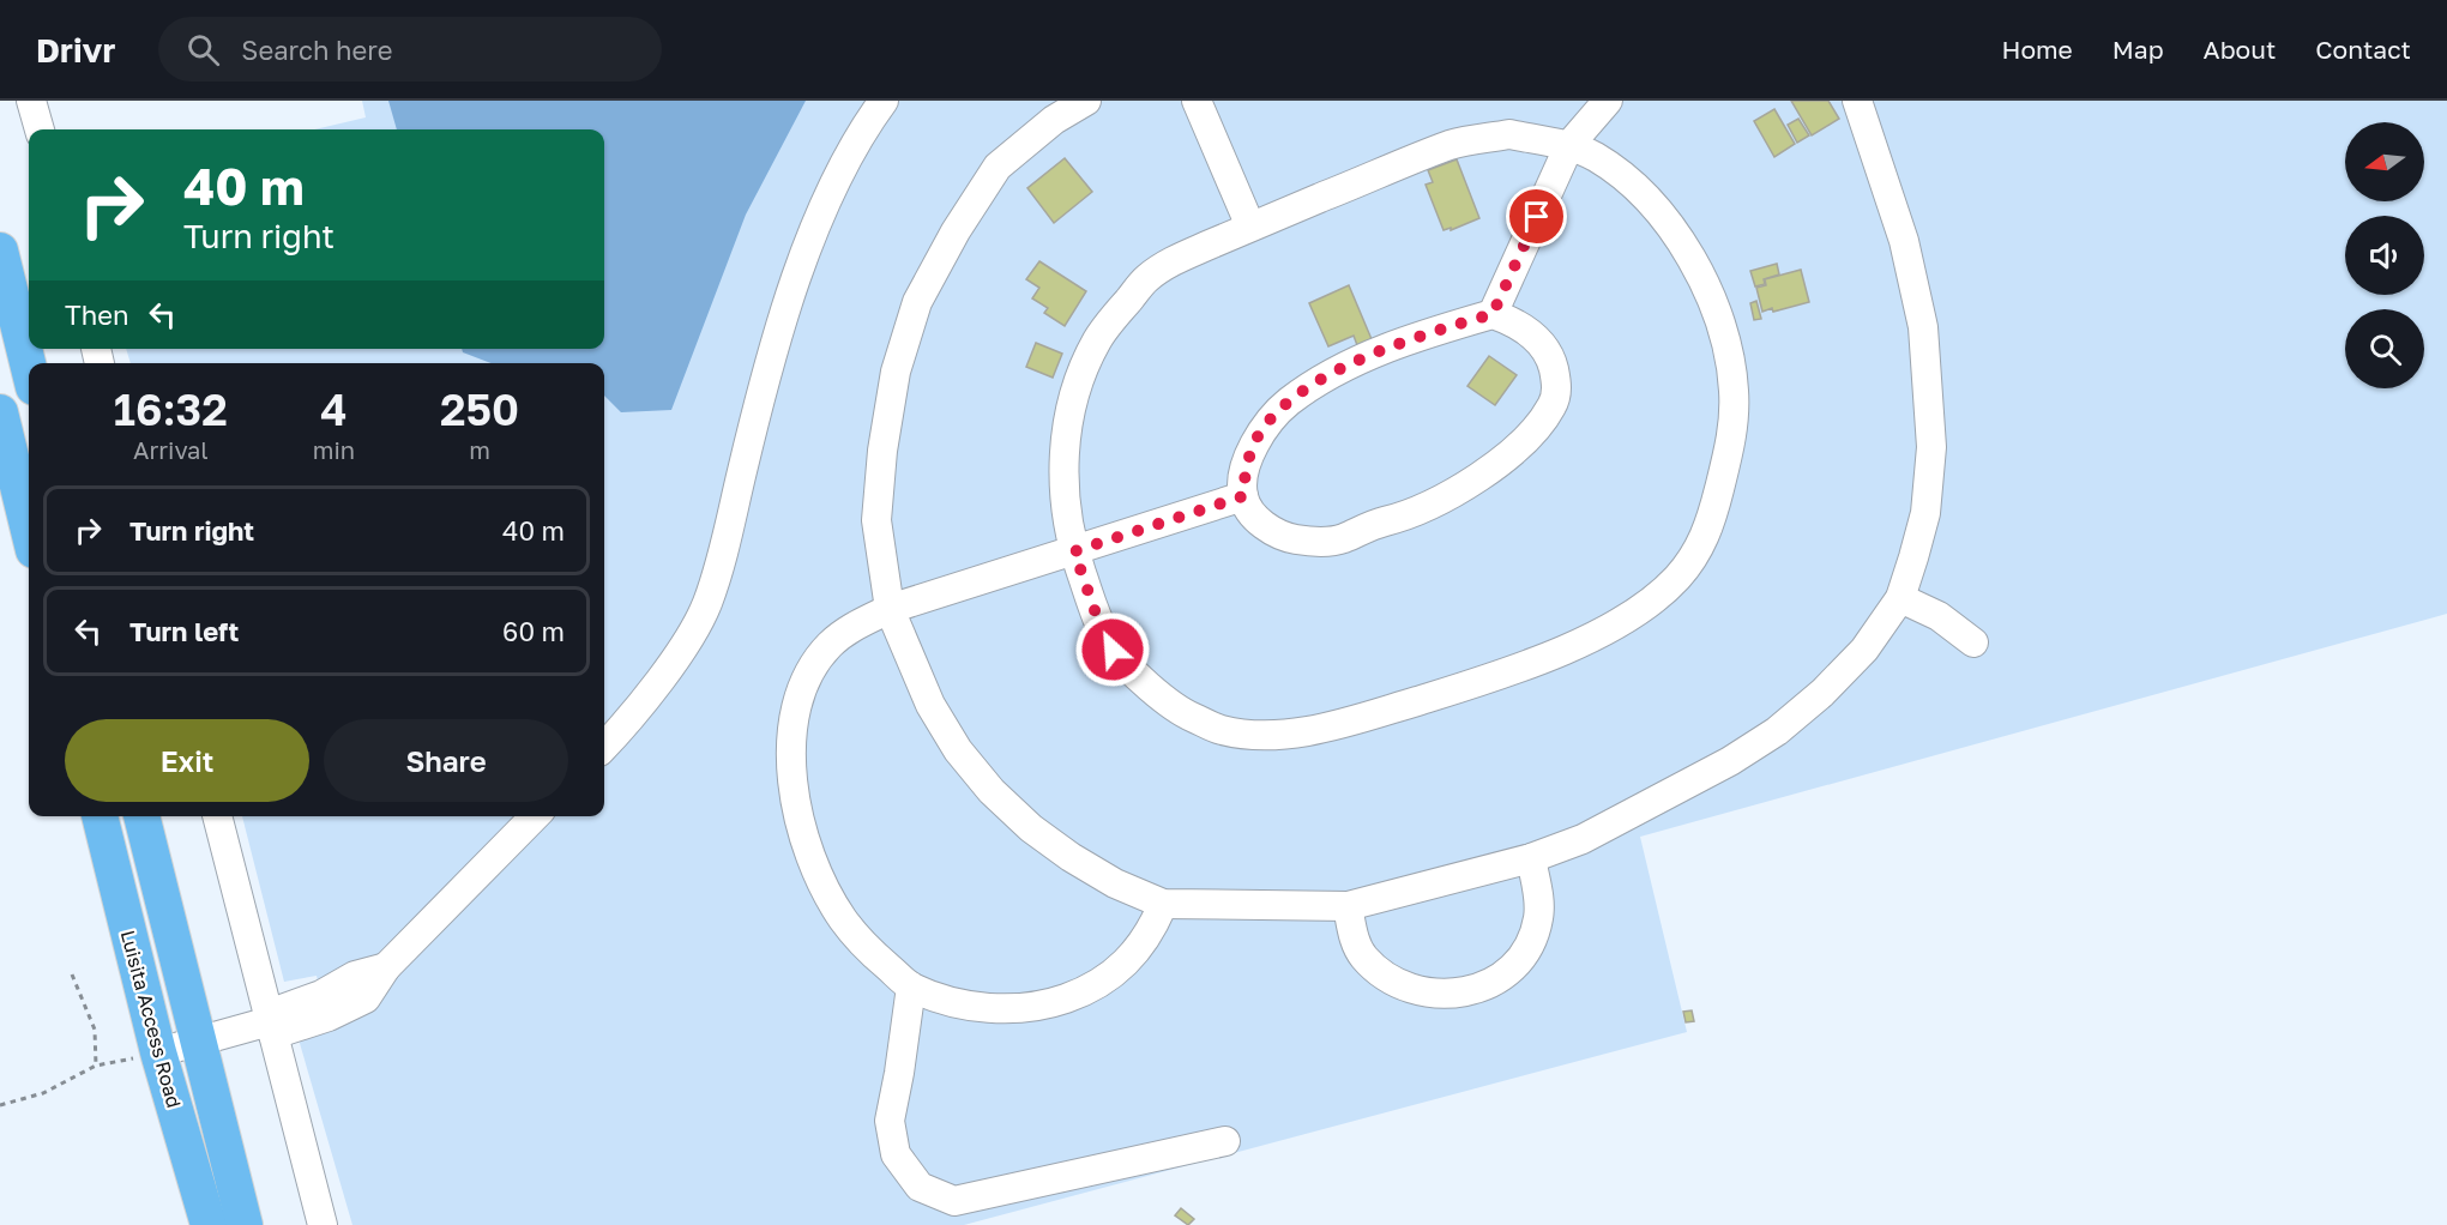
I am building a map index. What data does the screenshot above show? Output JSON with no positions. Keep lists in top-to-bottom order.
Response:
{
  "streets": {
    "main road": ["Luisita Access Road"]
  },
  "north": "left",
  "page": {
    "header": "Drivr",
    "search": "Search here",
    "nav": [
      "Home",
      "Map",
      "About",
      "Contact"
    ],
    "turn": ["40 m", "Turn right"],
    "then": "Then",
    "eta": [
      "16:32",
      "Arrival",
      "4",
      "min",
      "250",
      "m"
    ],
    "list": [
      {
        "name": "Turn right",
        "value": "40 m"
      },
      {
        "name": "Turn left",
        "value": "60 m"
      }
    ],
    "buttons": ["Exit", "Share"]
  }
}
